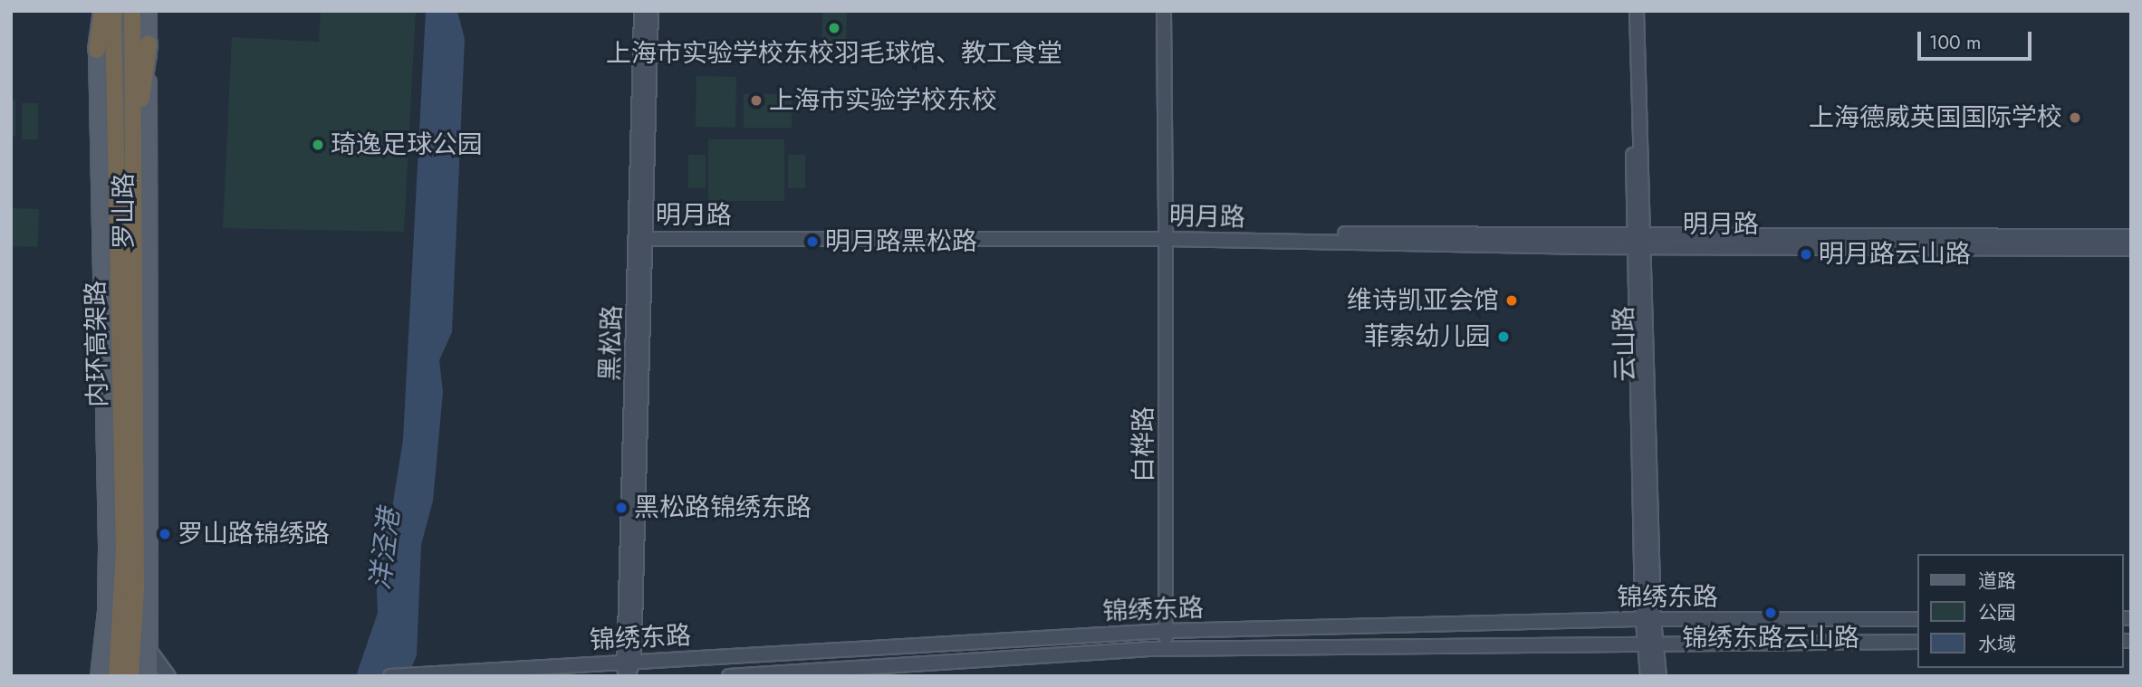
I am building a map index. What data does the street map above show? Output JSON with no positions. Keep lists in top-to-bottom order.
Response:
{
  "streets": {
    "highway": ["内环高架路"],
    "main road": [
      "罗山路",
      "明月路",
      "云山路",
      "白桦路",
      "锦绣东路"
    ]
  },
  "crossings": [
    ["罗山路", "内环高架路"],
    ["明月路", "云山路"],
    ["明月路", "白桦路"],
    ["云山路", "锦绣东路"],
    ["白桦路", "锦绣东路"]
  ],
  "water": ["洋泾港"],
  "places": [
    "上海市实验学校东校羽毛球馆、教工食堂",
    "上海市实验学校东校",
    "上海德威英国国际学校",
    "琦逸足球公园",
    "明月路黑松路",
    "明月路云山路",
    "维诗凯亚会馆",
    "菲索幼儿园",
    "黑松路锦绣东路",
    "罗山路锦绣路",
    "锦绣东路云山路"
  ],
  "legend": ["道路", "公园", "水域"],
  "scale_bar": "100 m"
}
